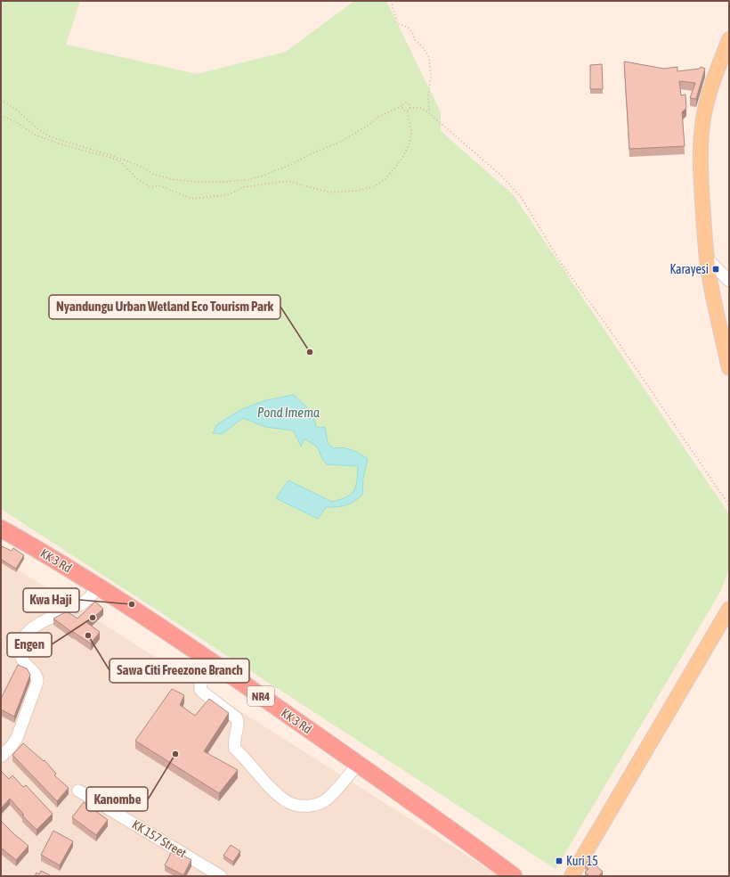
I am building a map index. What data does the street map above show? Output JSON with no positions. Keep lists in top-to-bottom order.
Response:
{
  "streets": {
    "highway": ["KK 3 Rd", "NR4"],
    "street": ["KK 157 Street"]
  },
  "water": ["Pond Imema"],
  "places": {
    "transit": ["Karayesi", "Kuri 15"],
    "other": [
      "Nyandungu Urban Wetland Eco Tourism Park",
      "Kwa Haji",
      "Engen",
      "Sawa Citi Freezone Branch",
      "Kanombe"
    ]
  }
}
